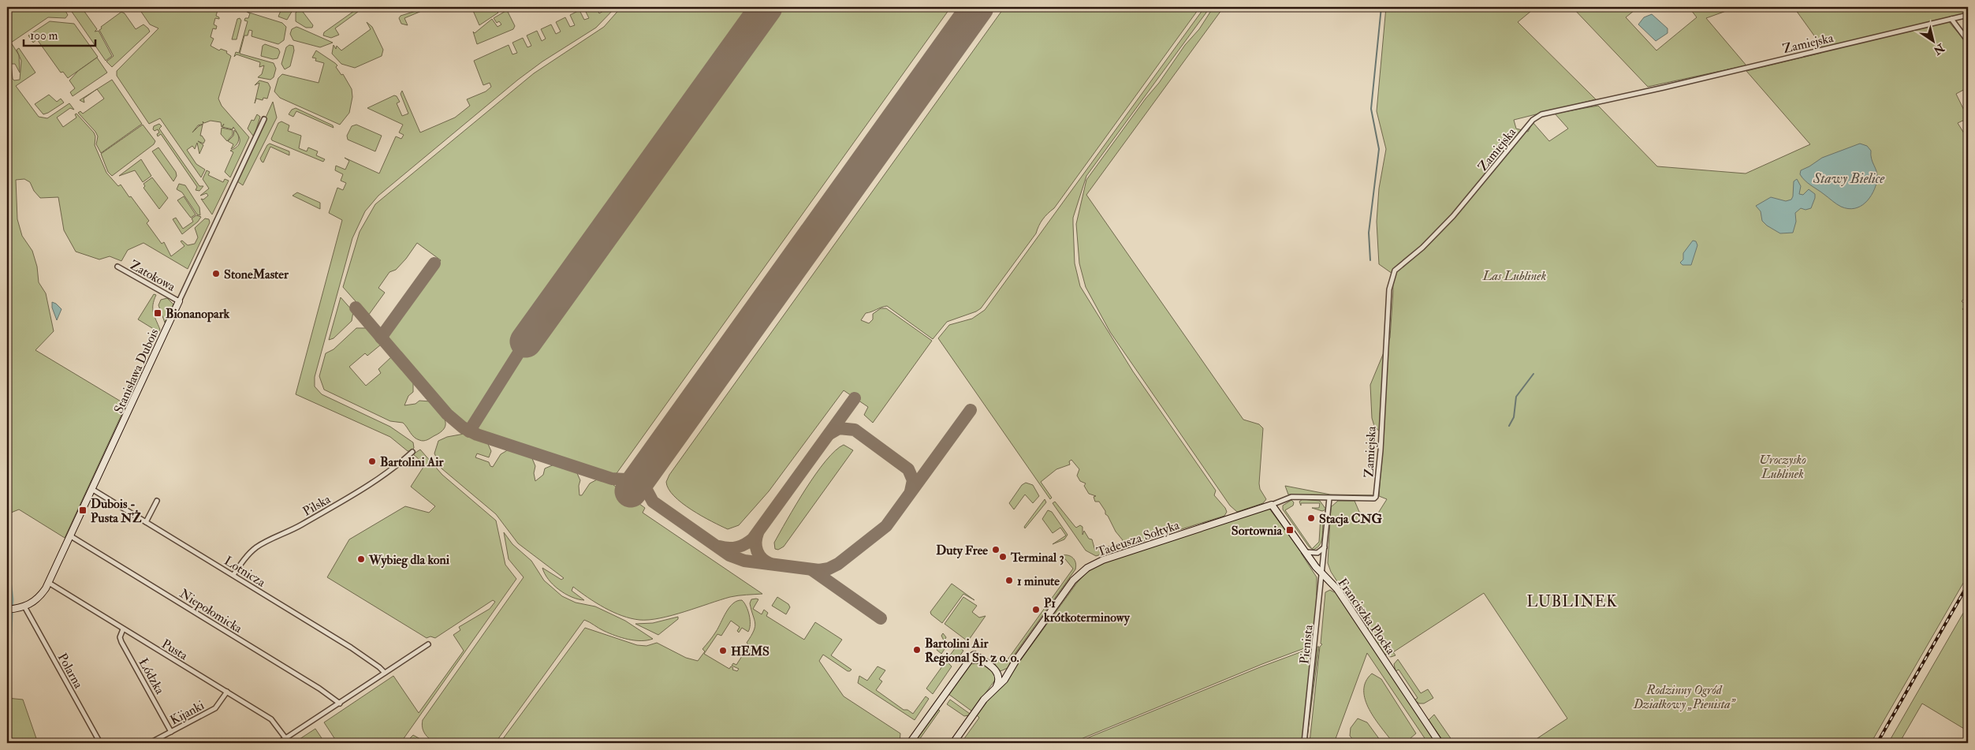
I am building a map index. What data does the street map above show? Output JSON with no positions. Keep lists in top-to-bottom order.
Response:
{
  "streets": {
    "street": [
      "Zamiejska",
      "Zatokowa",
      "Stanisława Dubois",
      "Pilska",
      "Tadeusza Sołtyka",
      "Lotnicza",
      "Niepołomicka",
      "Franciszka Plocka",
      "Pienista",
      "Pusta",
      "Polarna",
      "Łódzka",
      "Kijanki"
    ]
  },
  "crossings": [
    ["Zamiejska", "Tadeusza Sołtyka"],
    ["Zamiejska", "Franciszka Plocka"],
    ["Zamiejska", "Pienista"],
    ["Zatokowa", "Stanisława Dubois"],
    ["Stanisława Dubois", "Lotnicza"],
    ["Stanisława Dubois", "Niepołomicka"],
    ["Stanisława Dubois", "Pusta"],
    ["Stanisława Dubois", "Polarna"],
    ["Pilska", "Lotnicza"],
    ["Tadeusza Sołtyka", "Franciszka Plocka"],
    ["Franciszka Plocka", "Pienista"],
    ["Pusta", "Łódzka"],
    ["Pusta", "Kijanki"],
    ["Łódzka", "Kijanki"]
  ],
  "districts": ["LUBLINEK"],
  "water": ["Stawy Bielice"],
  "parks": ["Las Lublinek", "Uroczysko Lublinek", "Rodzinny Ogród Działkowy „Pienista”"],
  "places": {
    "other": [
      "StoneMaster",
      "Bartolini Air",
      "Stacja CNG",
      "Duty Free",
      "Terminal 3",
      "Wybieg dla koni",
      "1 minute",
      "P1 krótkoterminowy",
      "Bartolini Air Regional Sp. z o. o.",
      "HEMS"
    ],
    "transit": ["Bionanopark", "Dubois - Pusta NŻ", "Sortownia"]
  },
  "scale_bar": "100 m",
  "north": "bottom right"
}
